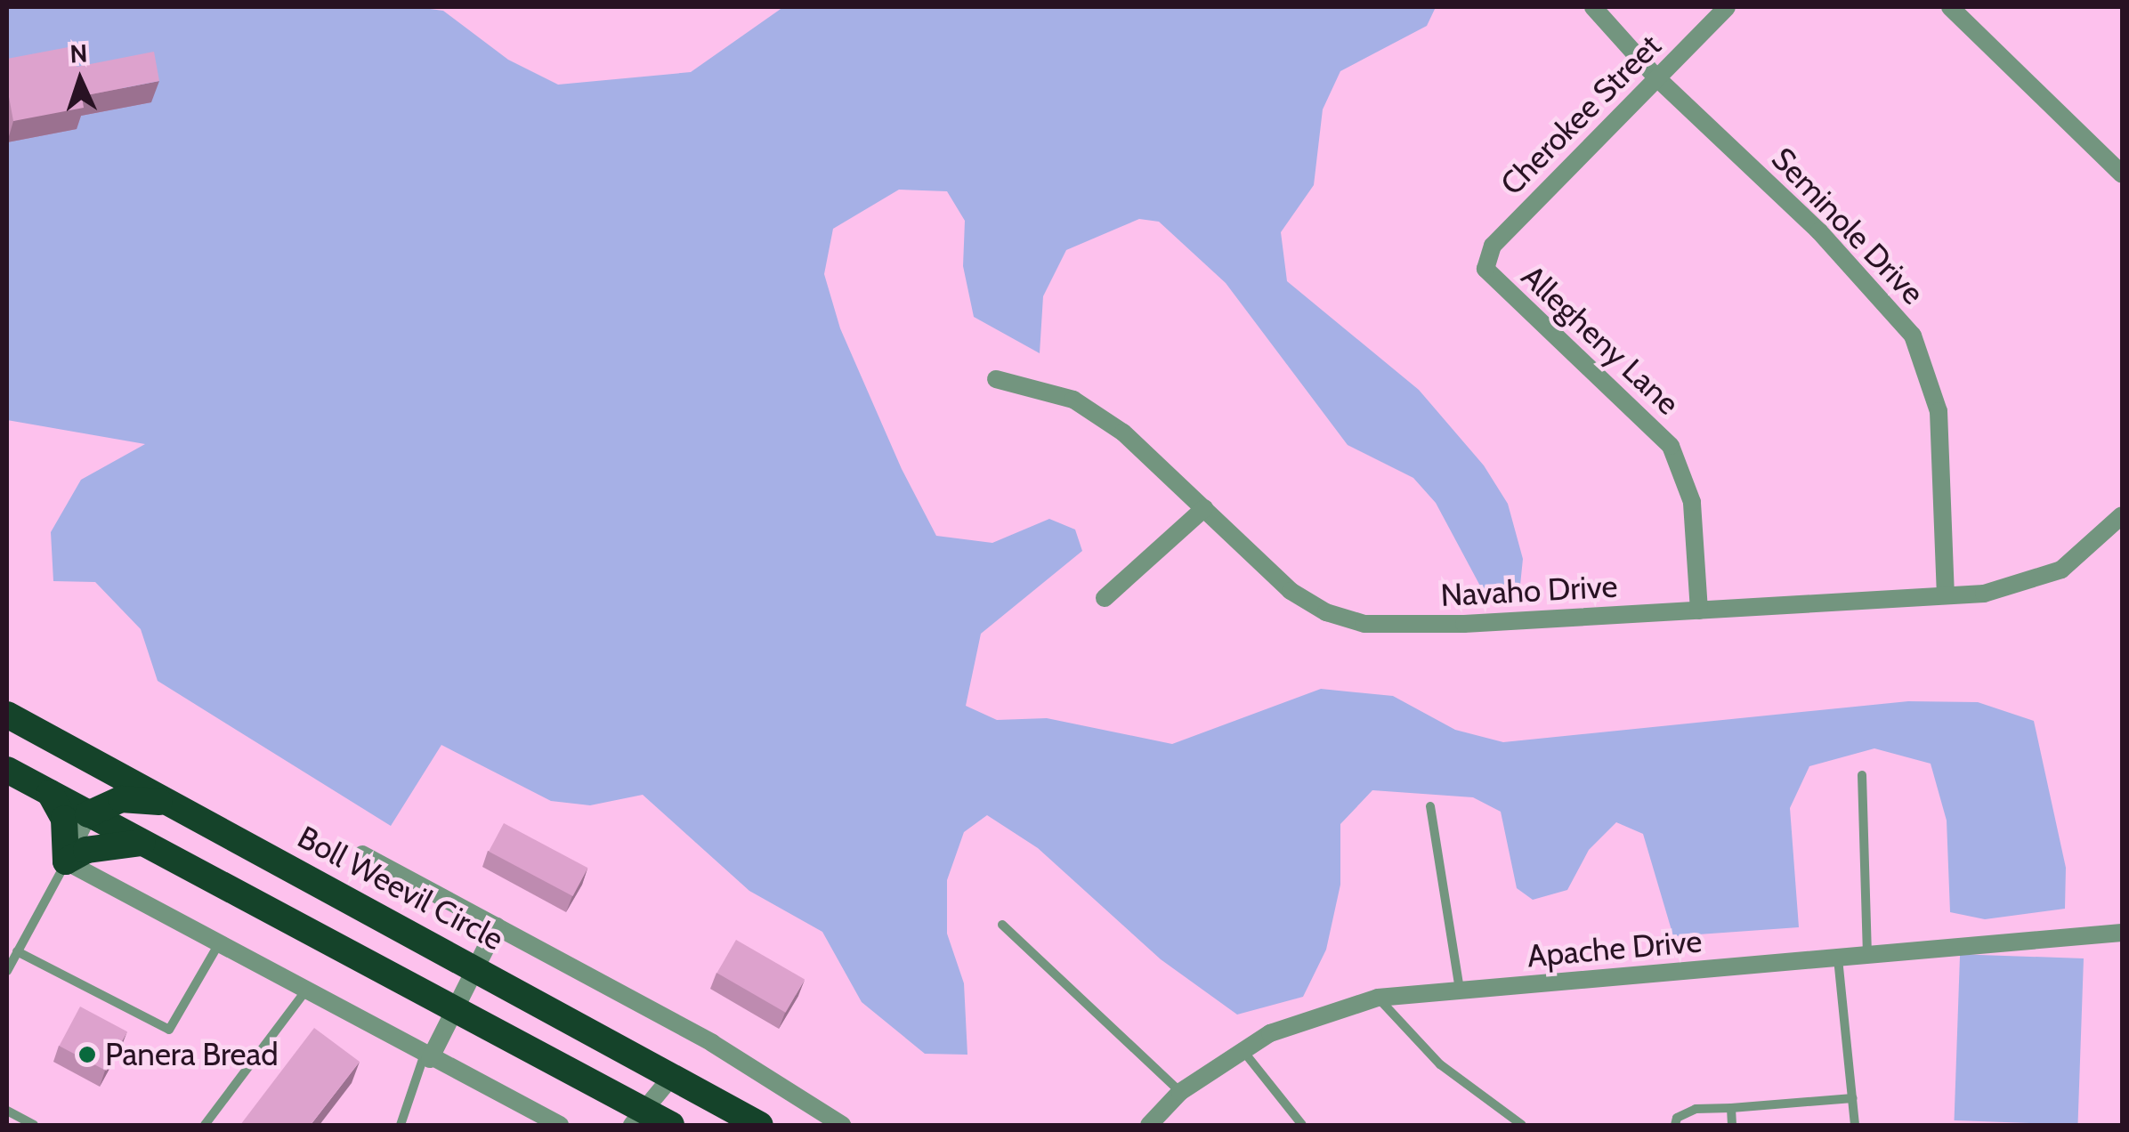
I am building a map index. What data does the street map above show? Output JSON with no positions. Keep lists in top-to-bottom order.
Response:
{
  "streets": {
    "highway": ["Boll Weevil Circle"],
    "street": [
      "Cherokee Street",
      "Seminole Drive",
      "Allegheny Lane",
      "Navaho Drive",
      "Apache Drive"
    ]
  },
  "crossings": [
    ["Cherokee Street", "Seminole Drive"],
    ["Cherokee Street", "Allegheny Lane"],
    ["Seminole Drive", "Navaho Drive"],
    ["Allegheny Lane", "Navaho Drive"]
  ],
  "places": ["Panera Bread"],
  "north": "top"
}
